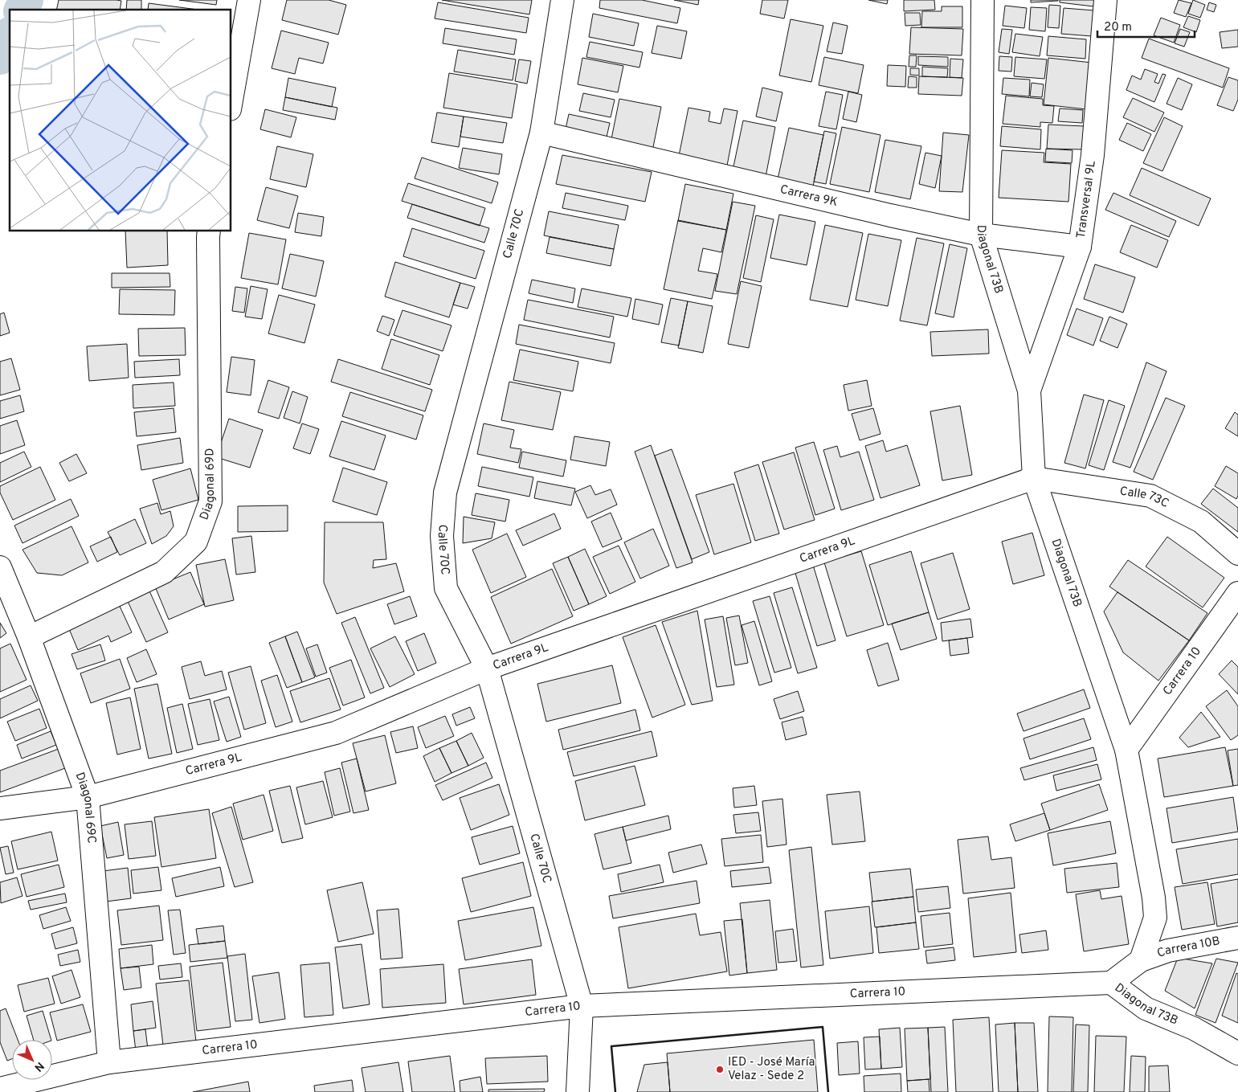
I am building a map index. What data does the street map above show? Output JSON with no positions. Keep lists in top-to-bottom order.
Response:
{
  "streets": {
    "street": [
      "Carrera 9K",
      "Transversal 9L",
      "Calle 70C",
      "Diagonal 73B",
      "Diagonal 69D",
      "Calle 73C",
      "Carrera 9L",
      "Carrera 10",
      "Diagonal 69C",
      "Carrera 10B"
    ]
  },
  "crossings": [
    ["Carrera 9K", "Transversal 9L"],
    ["Carrera 9K", "Calle 70C"],
    ["Carrera 9K", "Diagonal 73B"],
    ["Transversal 9L", "Diagonal 73B"],
    ["Calle 70C", "Carrera 9L"],
    ["Calle 70C", "Carrera 10"],
    ["Diagonal 73B", "Calle 73C"],
    ["Diagonal 73B", "Carrera 9L"],
    ["Diagonal 73B", "Carrera 10"],
    ["Diagonal 73B", "Carrera 10B"],
    ["Diagonal 69D", "Diagonal 69C"],
    ["Calle 73C", "Carrera 9L"],
    ["Carrera 9L", "Diagonal 69C"],
    ["Carrera 10", "Diagonal 69C"]
  ],
  "places": ["IED - José María Velaz - Sede 2"],
  "scale_bar": "20 m",
  "north": "bottom right"
}
